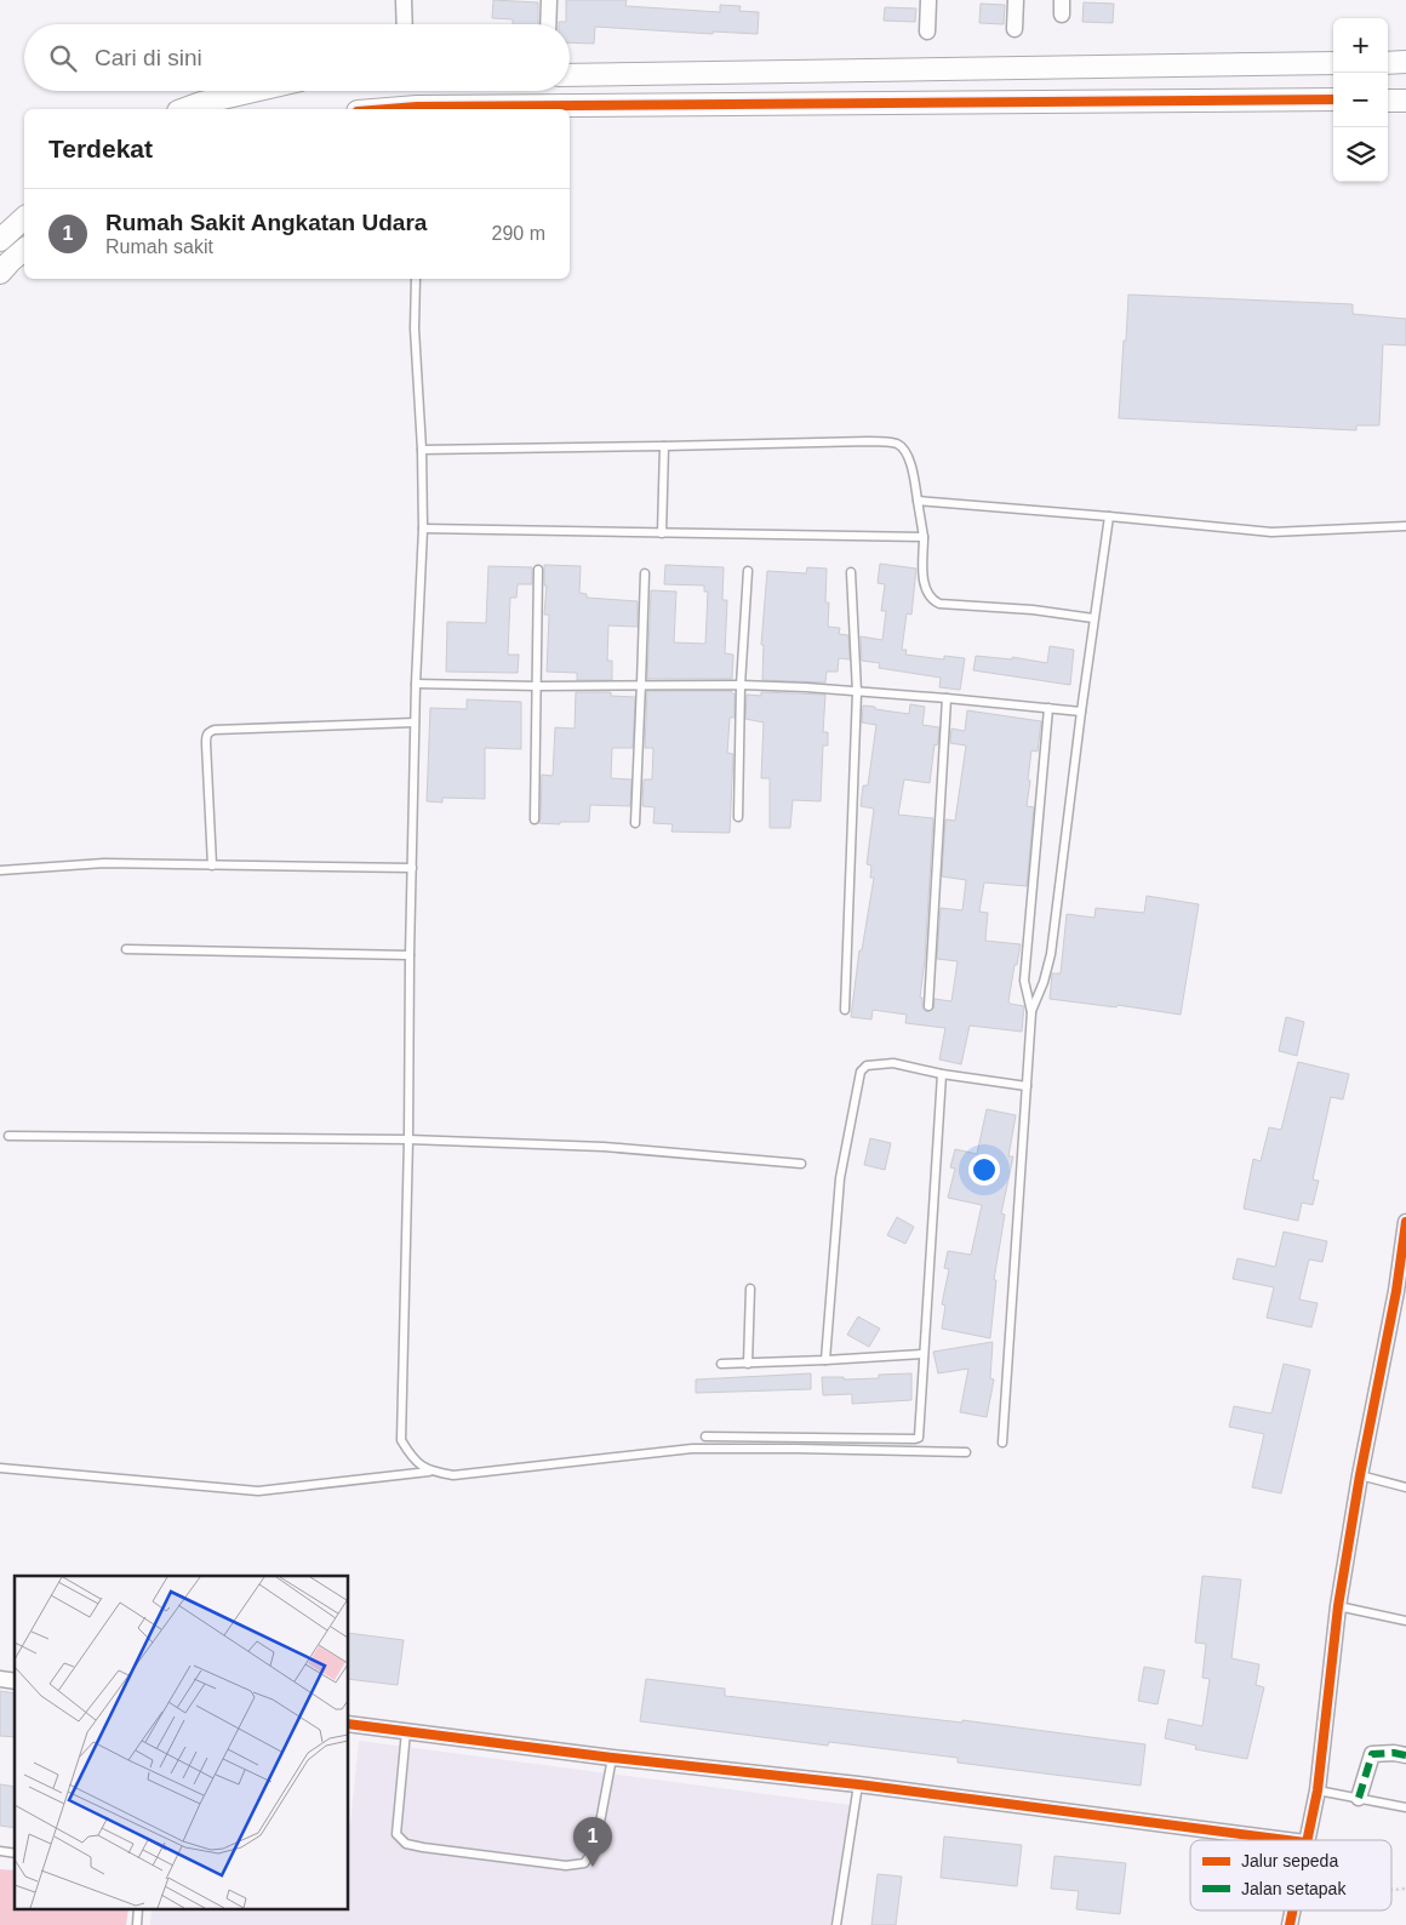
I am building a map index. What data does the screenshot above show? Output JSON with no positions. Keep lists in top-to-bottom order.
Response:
{
  "legend": ["Jalur sepeda", "Jalan setapak"],
  "page": {
    "map_buttons": ["+", "−"],
    "search": "Cari di sini",
    "heading": "Terdekat",
    "list": [
      {
        "mark": "1",
        "name": "Rumah Sakit Angkatan Udara",
        "note": "Rumah sakit",
        "value": "290 m"
      }
    ],
    "pins": "1"
  }
}
